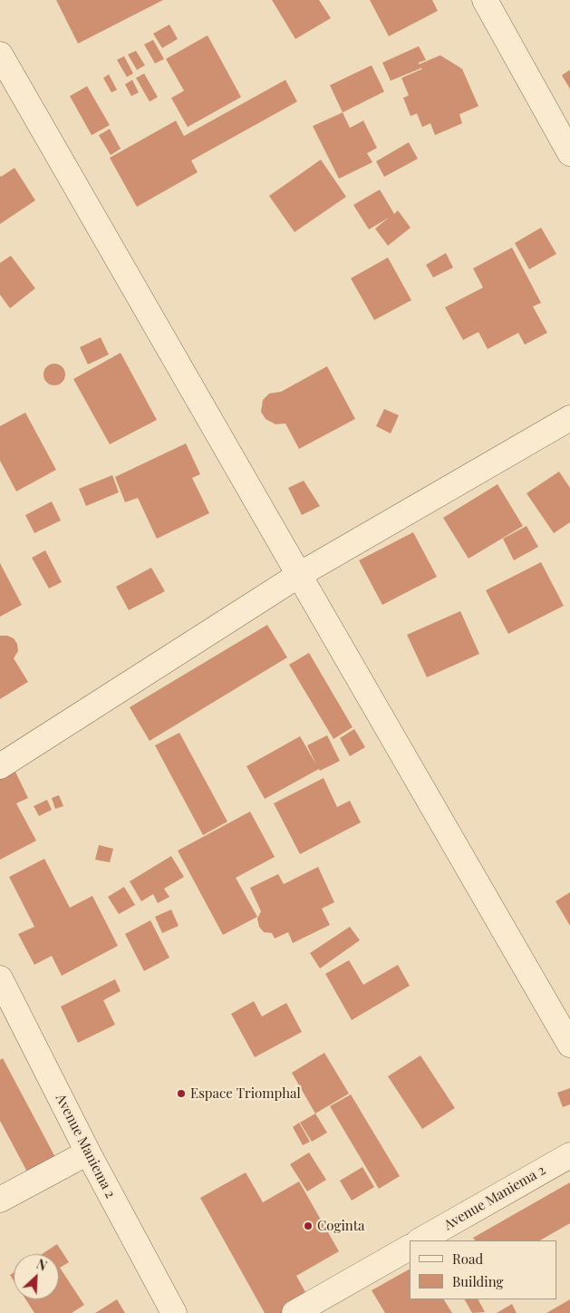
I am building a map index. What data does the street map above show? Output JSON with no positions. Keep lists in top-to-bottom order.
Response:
{
  "streets": {
    "street": ["Avenue Maniema 2"]
  },
  "places": ["Espace Triomphal", "Coginta"],
  "legend": ["Road", "Building"],
  "north": "top right"
}
